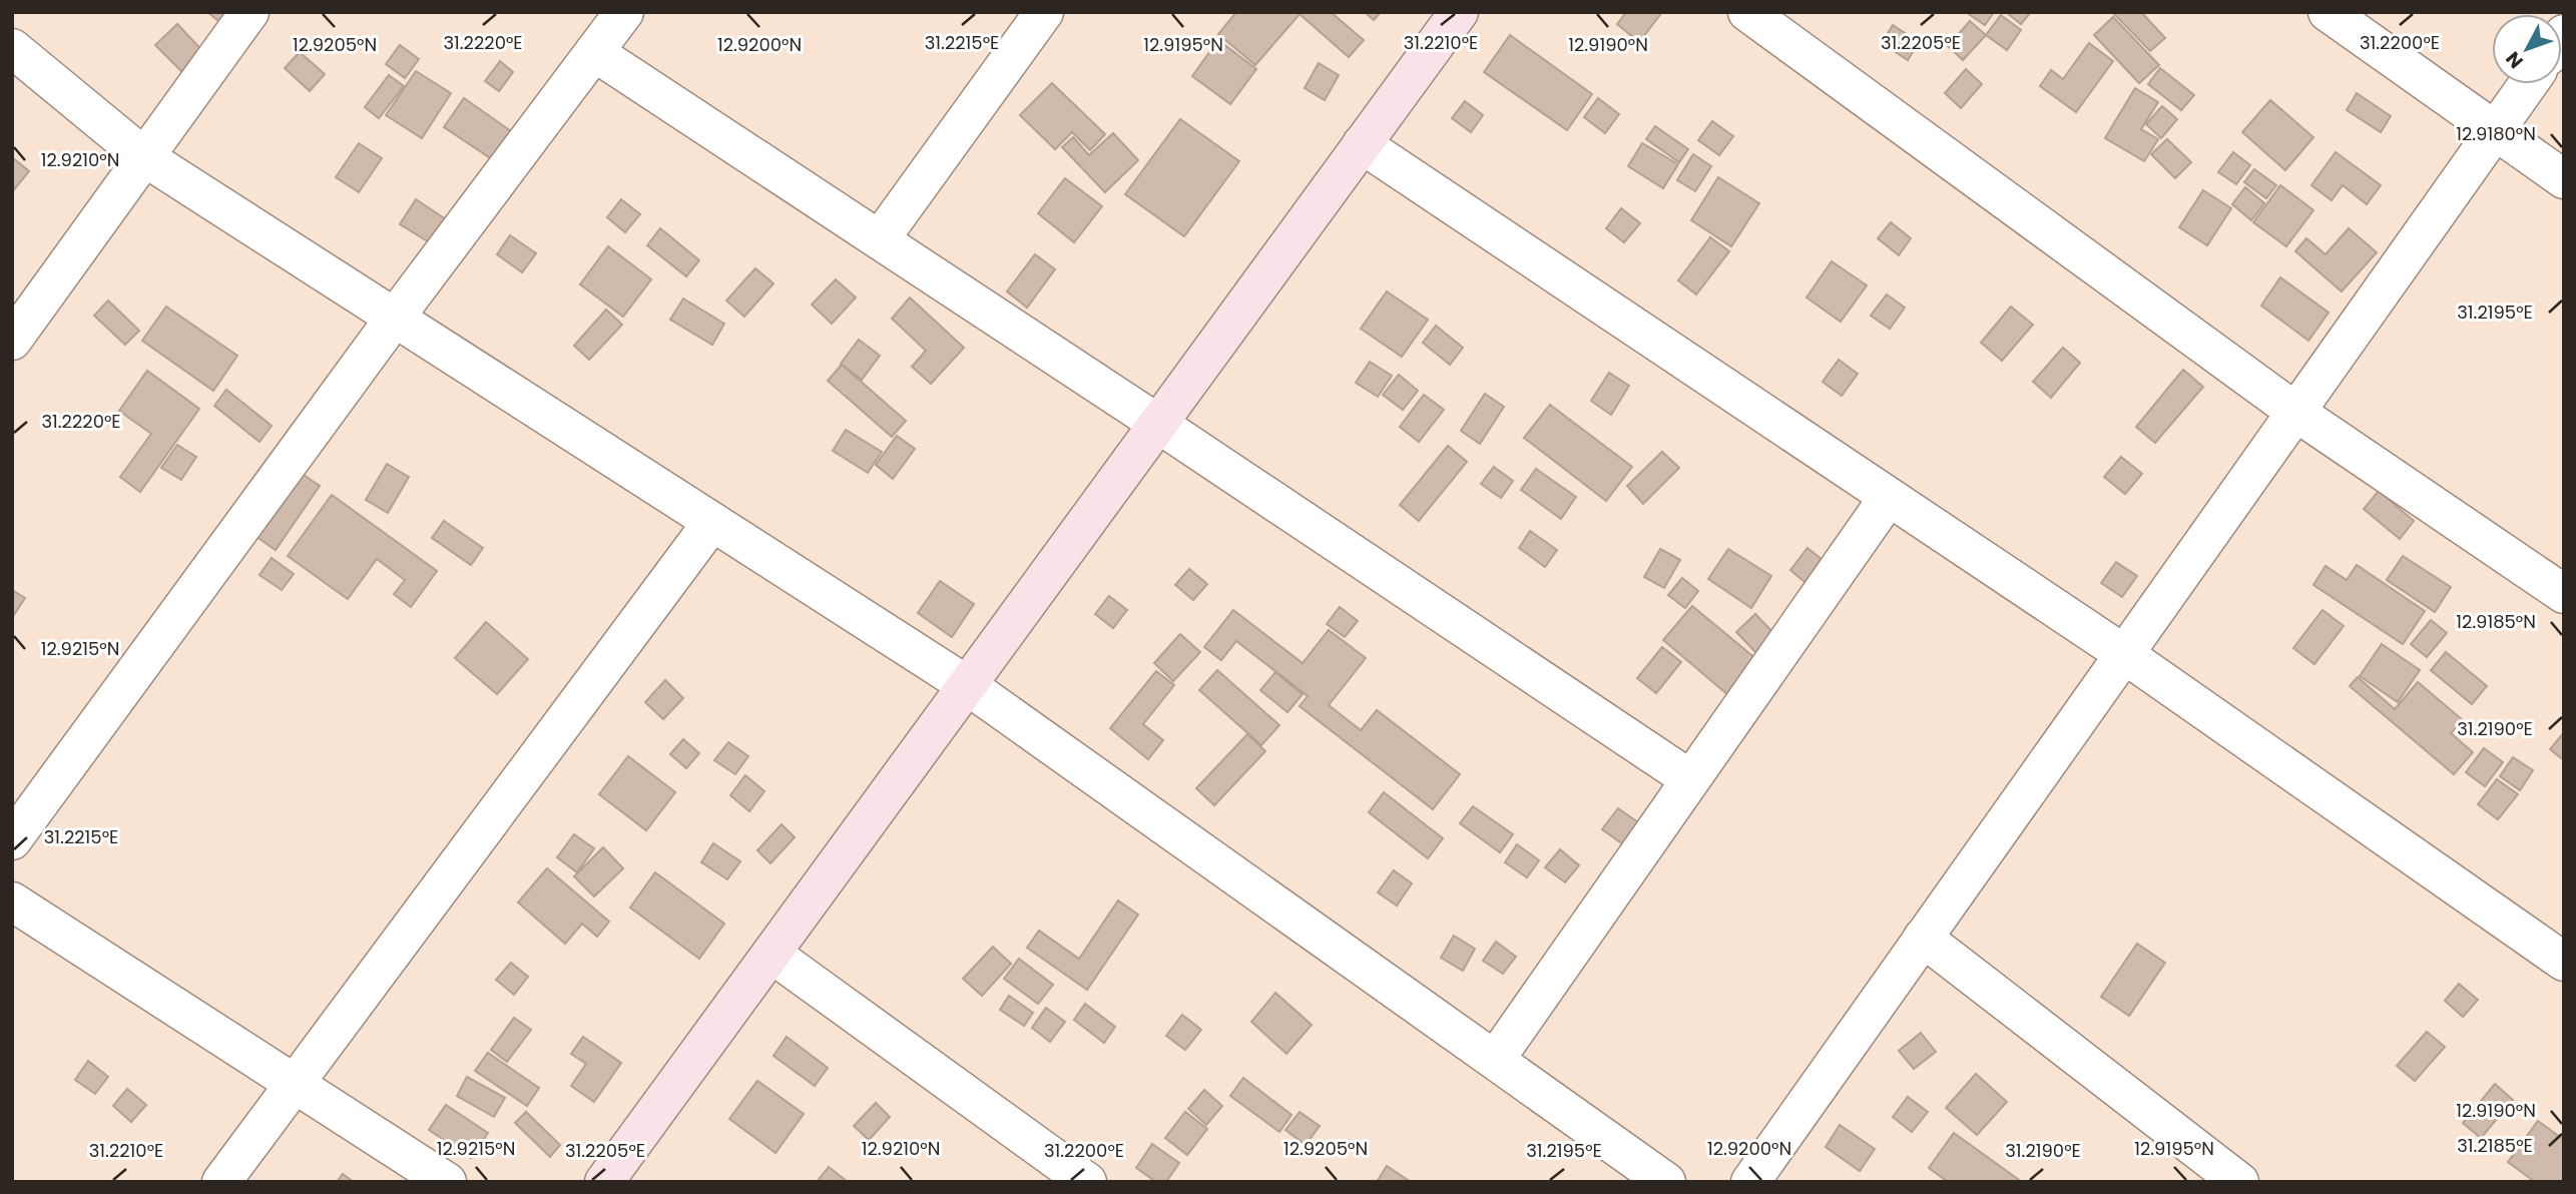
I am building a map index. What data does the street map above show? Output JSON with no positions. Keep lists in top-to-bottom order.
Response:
{
  "north": "bottom left",
  "coordinates": [
    "31.2220°E",
    "31.2215°E",
    "31.2210°E",
    "31.2205°E",
    "31.2200°E",
    "12.9205°N",
    "12.9200°N",
    "12.9195°N",
    "12.9190°N",
    "12.9180°N",
    "12.9210°N",
    "31.2195°E",
    "12.9185°N",
    "12.9215°N",
    "31.2190°E",
    "31.2185°E"
  ]
}
